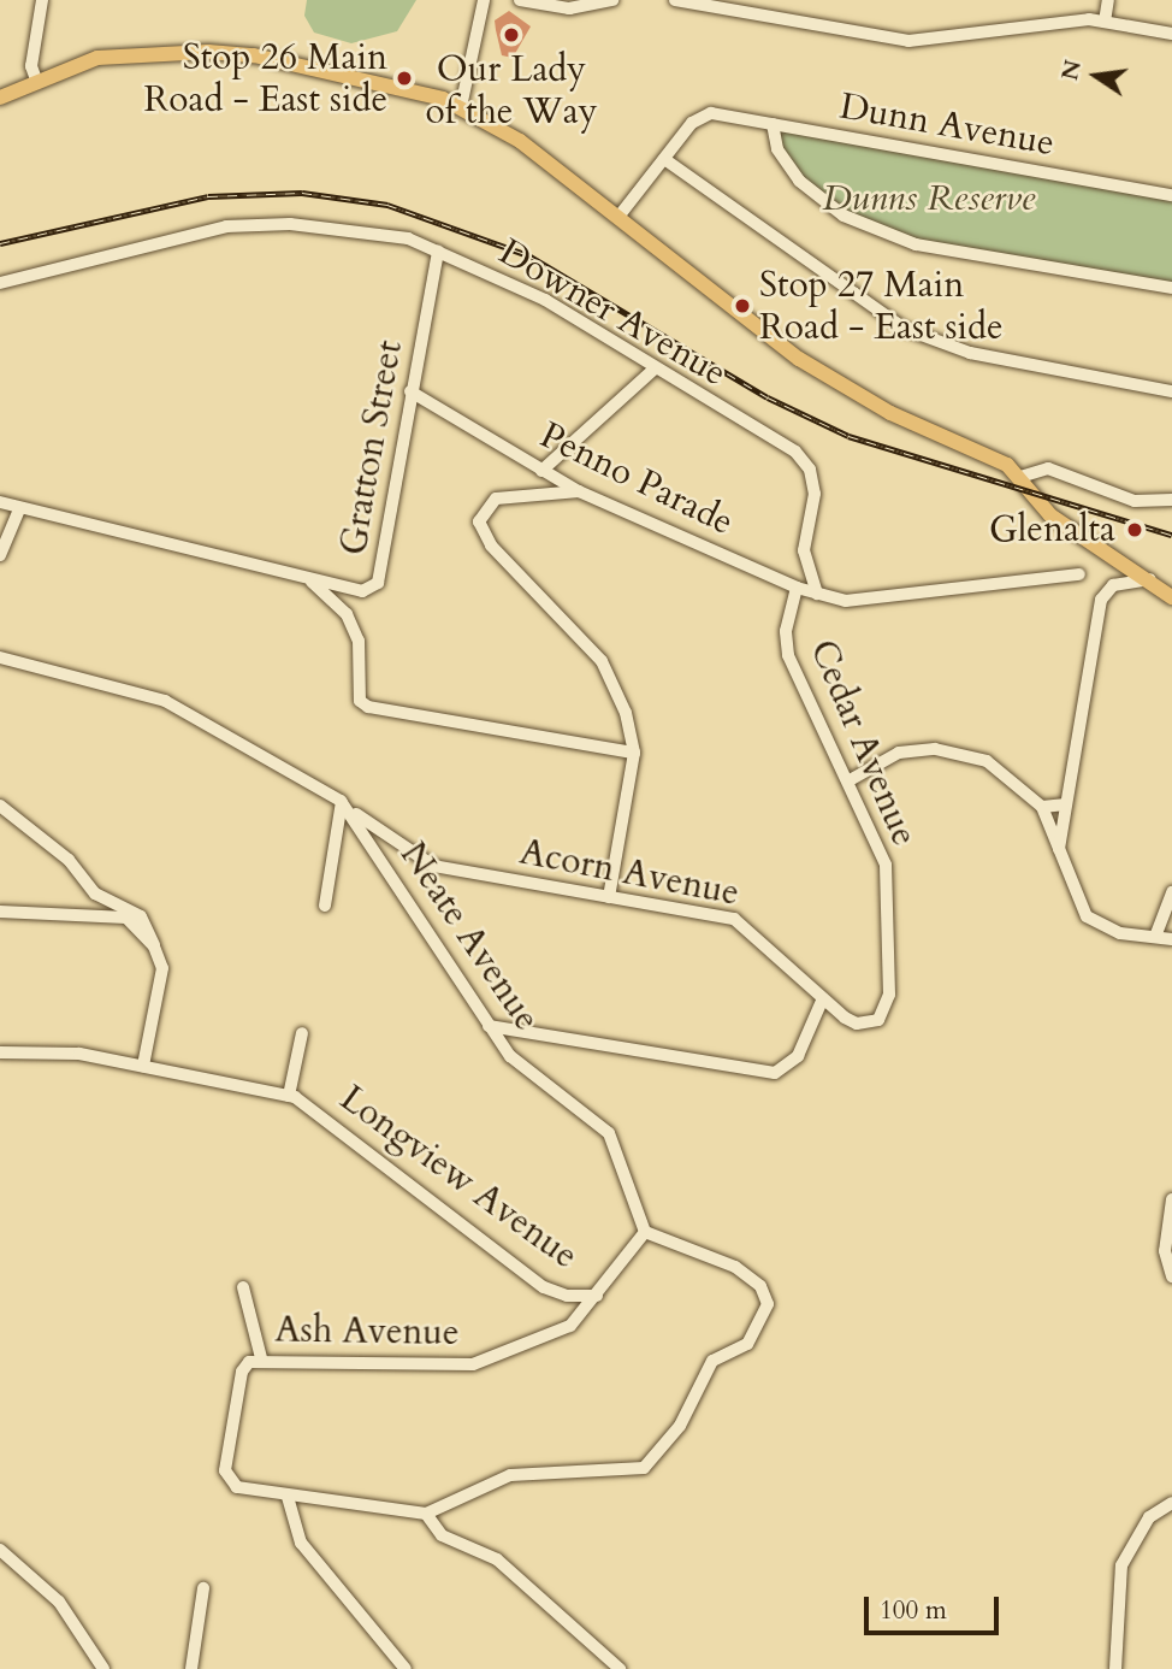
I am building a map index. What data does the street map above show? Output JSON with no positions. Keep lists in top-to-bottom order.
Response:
{
  "streets": {
    "street": [
      "Dunn Avenue",
      "Downer Avenue",
      "Gratton Street",
      "Penno Parade",
      "Cedar Avenue",
      "Acorn Avenue",
      "Neate Avenue",
      "Longview Avenue",
      "Ash Avenue"
    ]
  },
  "crossings": [
    ["Downer Avenue", "Gratton Street"],
    ["Downer Avenue", "Penno Parade"],
    ["Gratton Street", "Penno Parade"],
    ["Penno Parade", "Cedar Avenue"],
    ["Cedar Avenue", "Acorn Avenue"],
    ["Acorn Avenue", "Neate Avenue"],
    ["Neate Avenue", "Ash Avenue"],
    ["Longview Avenue", "Ash Avenue"]
  ],
  "parks": ["Dunns Reserve"],
  "places": [
    "Our Lady of the Way",
    "Stop 26 Main Road - East side",
    "Stop 27 Main Road - East side",
    "Glenalta"
  ],
  "scale_bar": "100 m",
  "north": "left"
}
